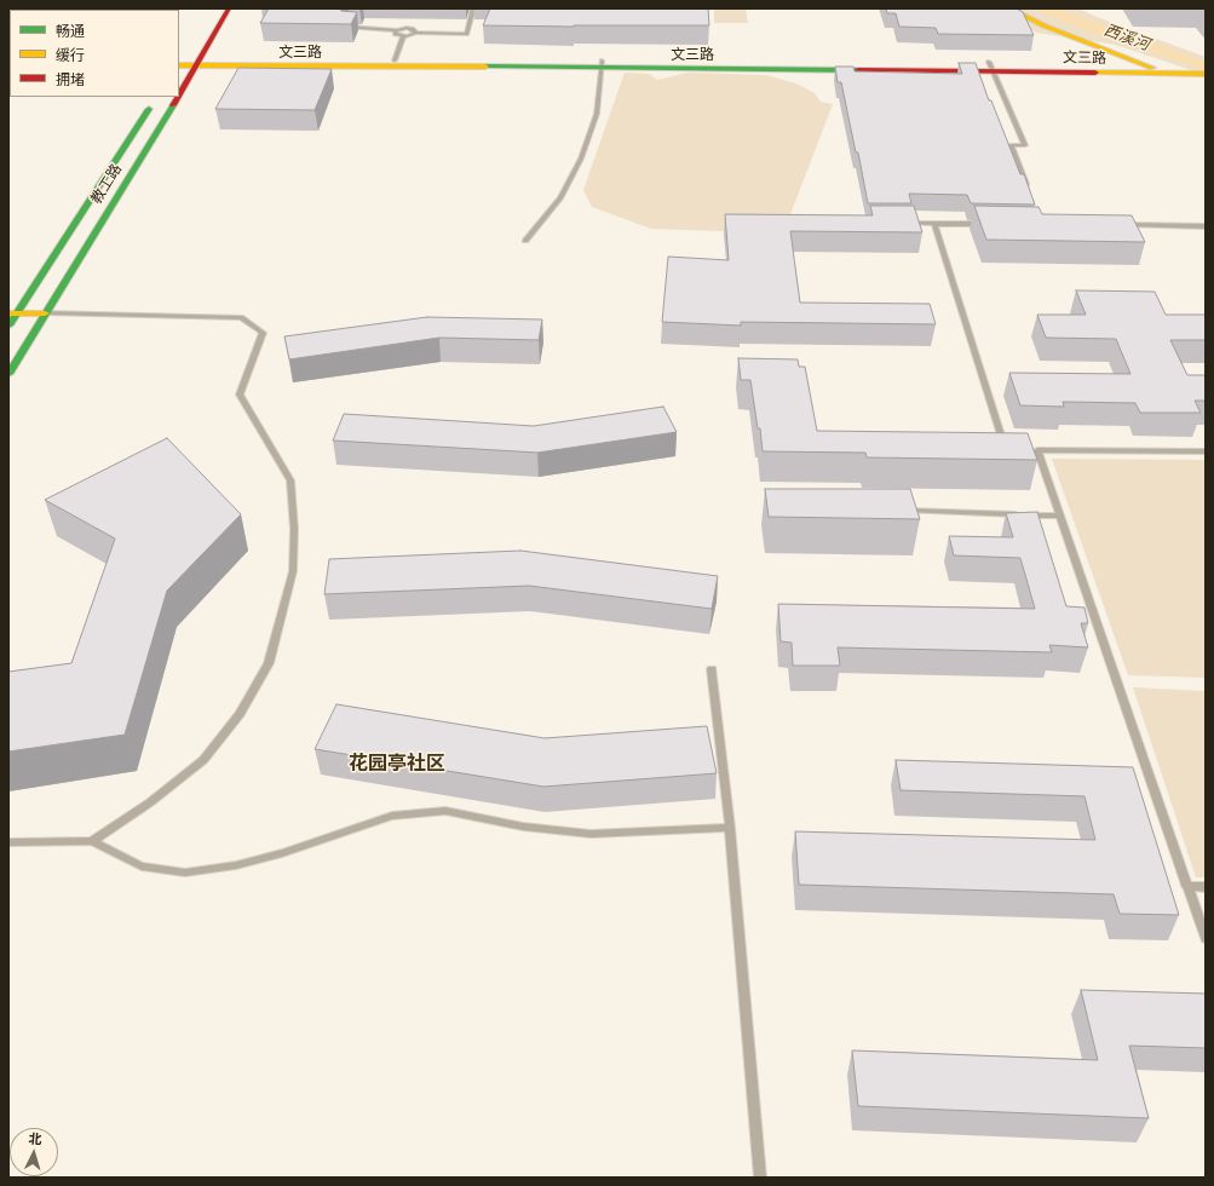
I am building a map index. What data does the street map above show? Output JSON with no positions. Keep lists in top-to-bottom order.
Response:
{
  "streets": {
    "main road": ["文三路", "教工路"]
  },
  "crossings": [
    ["文三路", "教工路"]
  ],
  "districts": ["花园亭社区"],
  "water": ["西溪河"],
  "legend": ["畅通", "缓行", "拥堵"],
  "north": "top"
}
